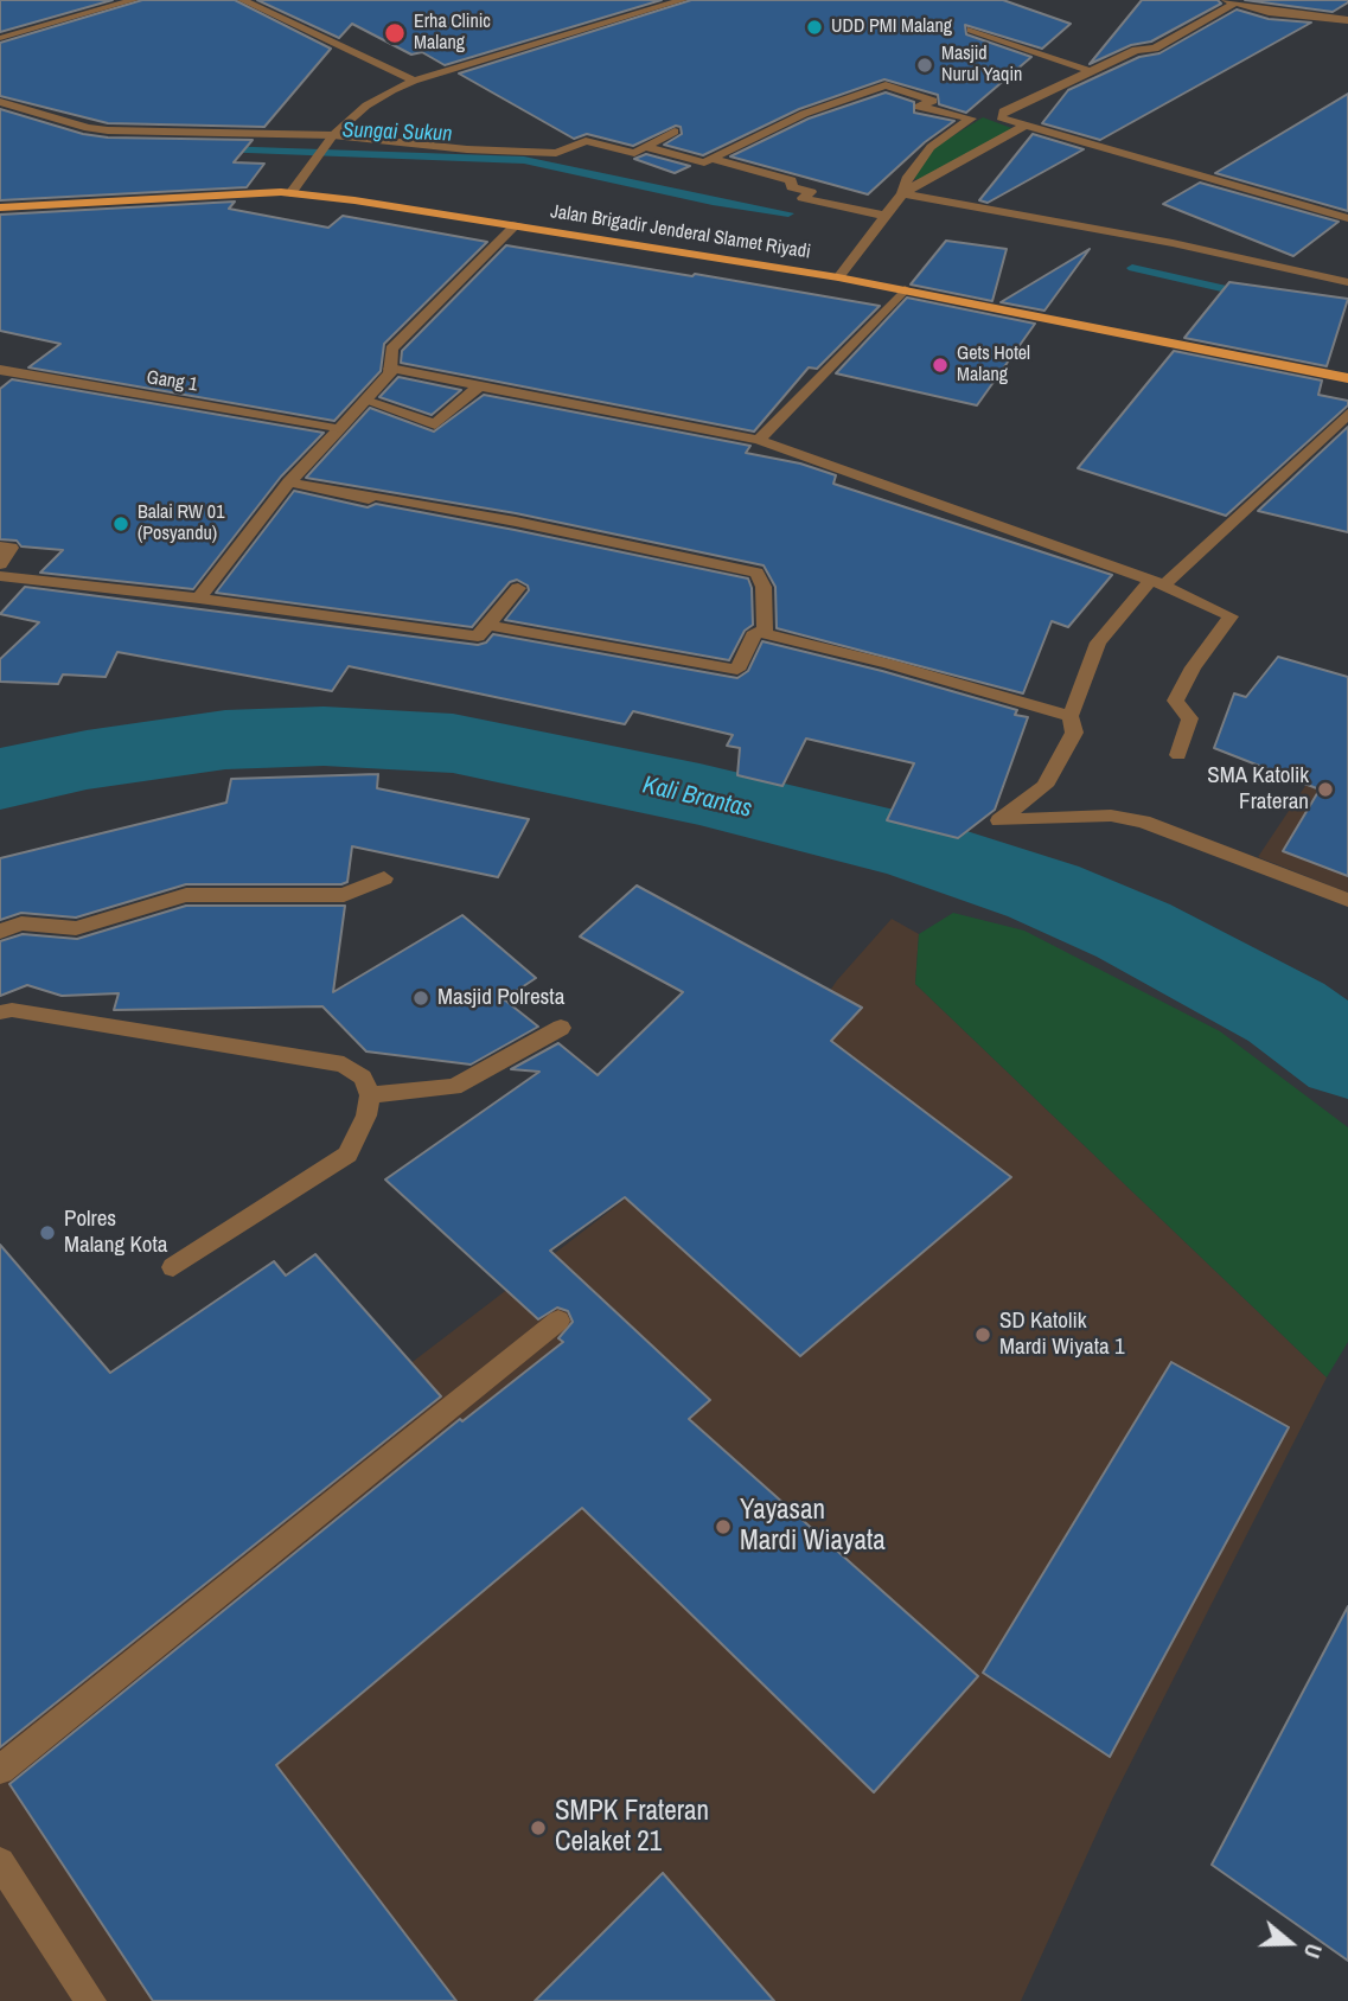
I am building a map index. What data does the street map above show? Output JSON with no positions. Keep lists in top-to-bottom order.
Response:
{
  "streets": {
    "main road": ["Jalan Brigadir Jenderal Slamet Riyadi"],
    "street": ["Gang 1"]
  },
  "water": ["Sungai Sukun", "Kali Brantas"],
  "places": [
    "UDD PMI Malang",
    "Erha Clinic Malang",
    "Masjid Nurul Yaqin",
    "Gets Hotel Malang",
    "Balai RW 01 (Posyandu)",
    "SMA Katolik Frateran",
    "Masjid Polresta",
    "Polres Malang Kota",
    "SD Katolik Mardi Wiyata 1",
    "Yayasan Mardi Wiayata",
    "SMPK Frateran Celaket 21"
  ],
  "north": "right"
}
